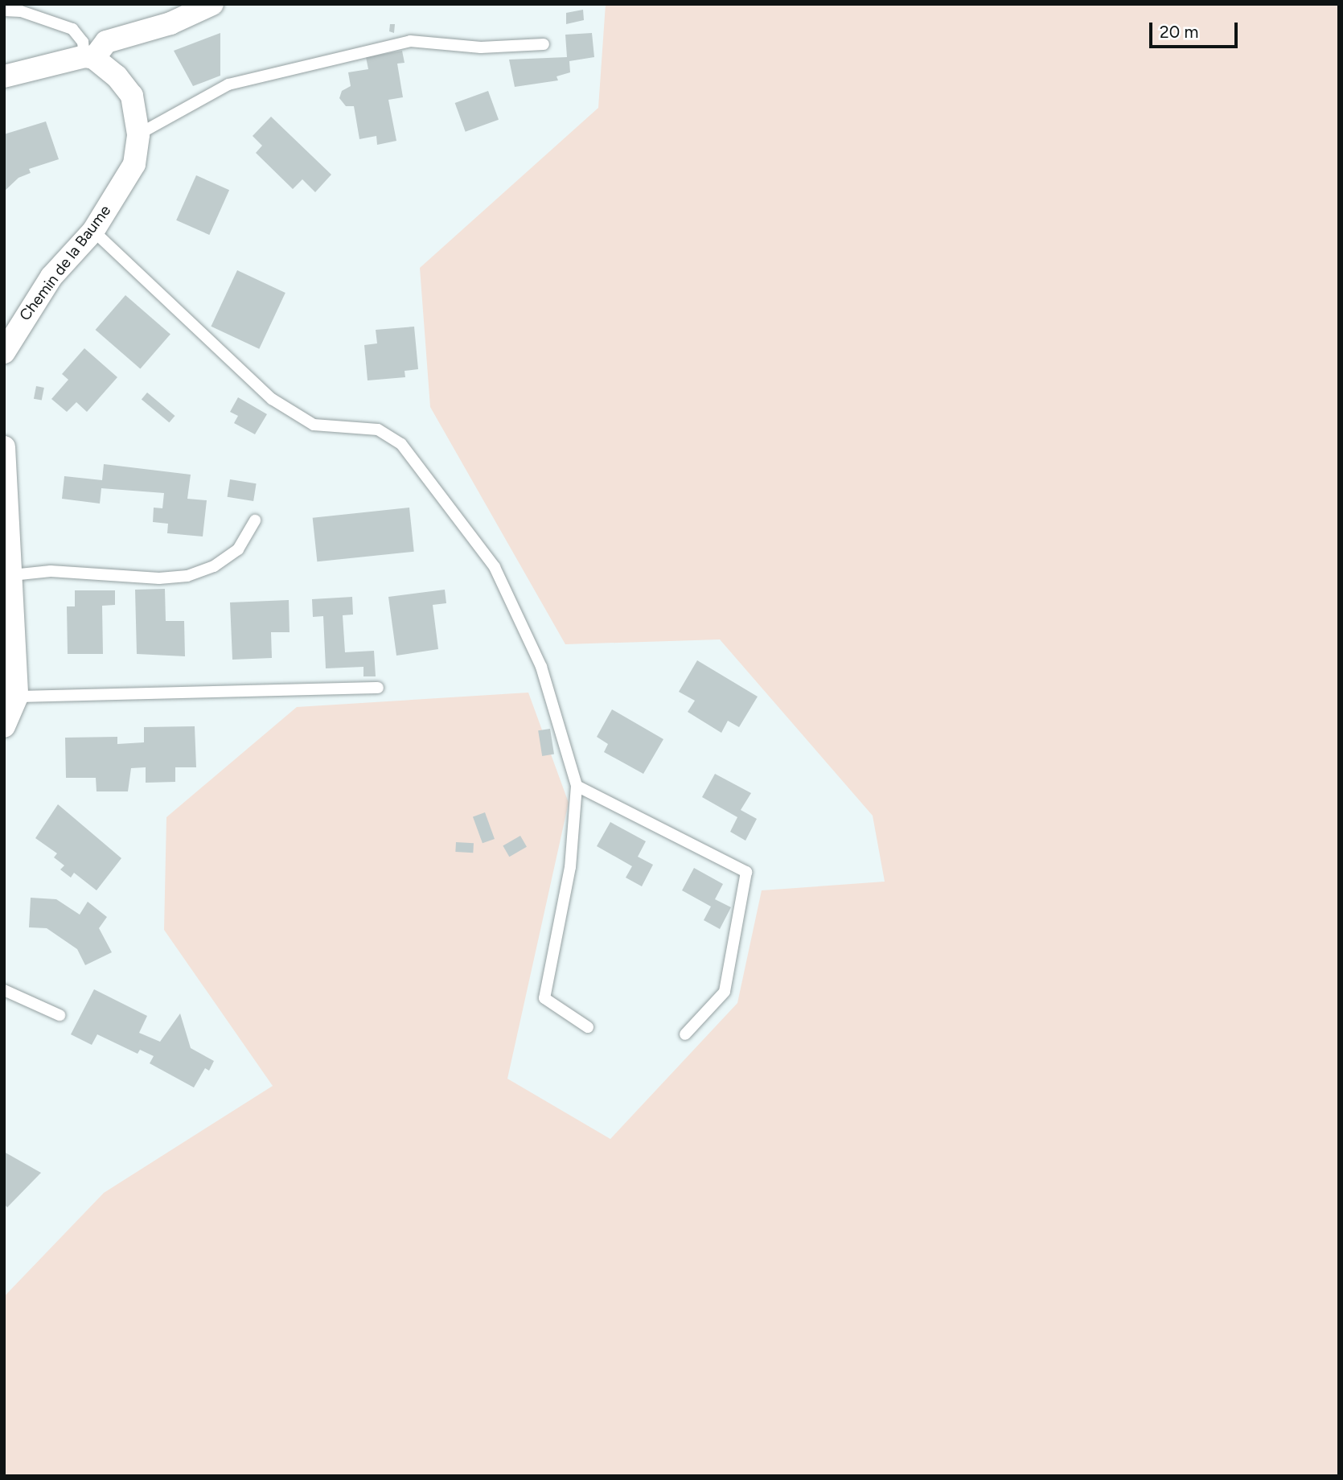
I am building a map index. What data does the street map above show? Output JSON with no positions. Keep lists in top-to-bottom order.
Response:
{
  "streets": {
    "street": ["Chemin de la Baume"]
  },
  "scale_bar": "20 m"
}
